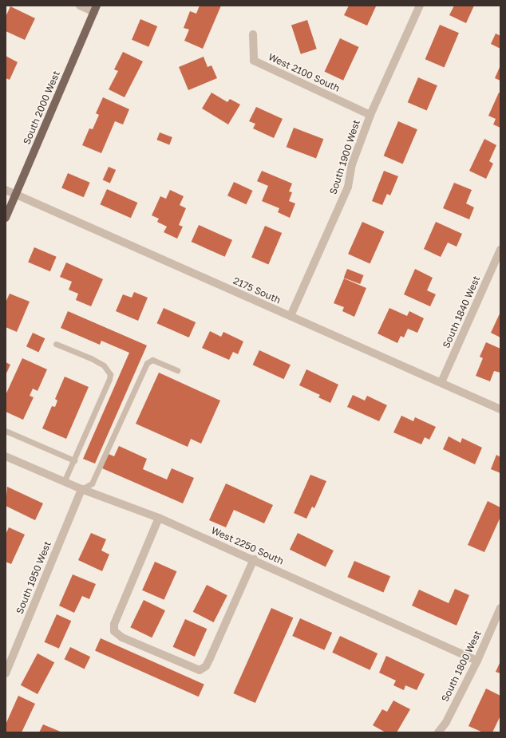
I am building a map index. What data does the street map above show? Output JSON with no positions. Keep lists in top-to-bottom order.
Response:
{
  "streets": {
    "main road": ["South 2000 West"],
    "street": [
      "West 2100 South",
      "South 1900 West",
      "2175 South",
      "South 1840 West",
      "West 2250 South",
      "South 1950 West",
      "South 1800 West"
    ]
  },
  "crossings": [
    ["West 2100 South", "South 1900 West"],
    ["South 2000 West", "2175 South"],
    ["South 1900 West", "2175 South"],
    ["2175 South", "South 1840 West"],
    ["West 2250 South", "South 1950 West"],
    ["West 2250 South", "South 1800 West"]
  ]
}
